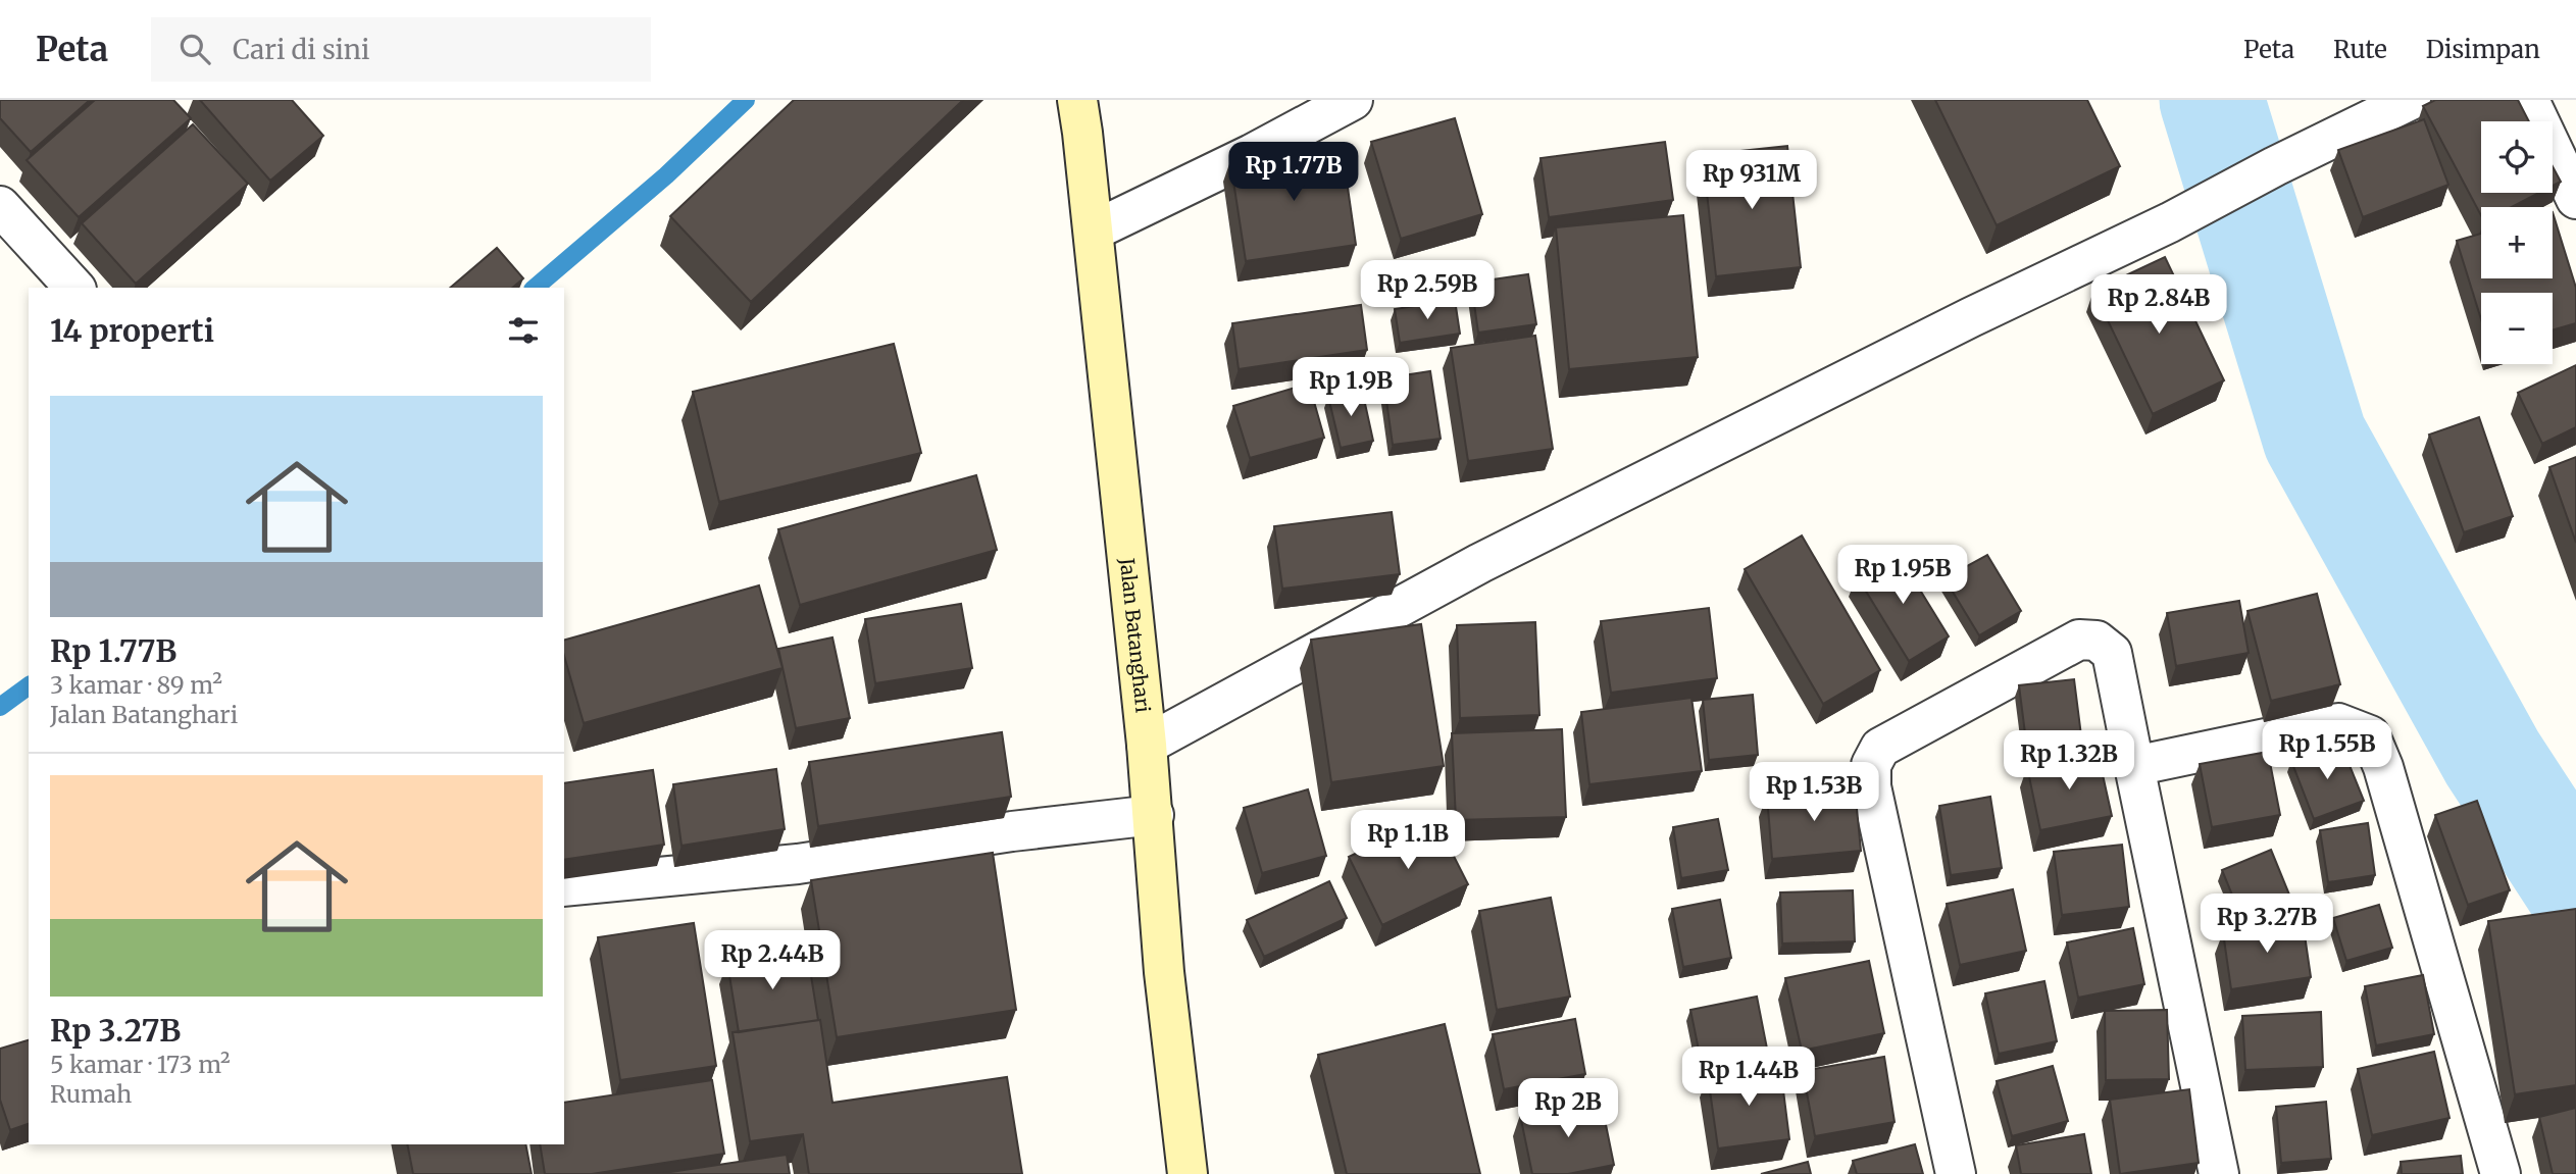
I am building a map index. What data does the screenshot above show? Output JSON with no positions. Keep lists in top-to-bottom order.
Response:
{
  "streets": {
    "street": ["Jalan Batanghari"]
  },
  "page": {
    "header": "Peta",
    "search": "Cari di sini",
    "nav": ["Peta", "Rute", "Disimpan"],
    "map_buttons": ["+", "−"],
    "price": [
      "Rp 1.77B",
      "Rp 931M",
      "Rp 2.59B",
      "Rp 2.84B",
      "Rp 1.9B",
      "Rp 1.95B",
      "Rp 1.55B",
      "Rp 1.32B",
      "Rp 1.53B",
      "Rp 1.1B",
      "Rp 3.27B",
      "Rp 2.44B",
      "Rp 1.44B",
      "Rp 2B"
    ],
    "heading": "14 properti",
    "list": [
      {
        "name": "Rp 1.77B",
        "note": "3 kamar · 89 m² · Jalan Batanghari"
      },
      {
        "name": "Rp 3.27B",
        "note": "5 kamar · 173 m² · Rumah"
      }
    ]
  }
}
